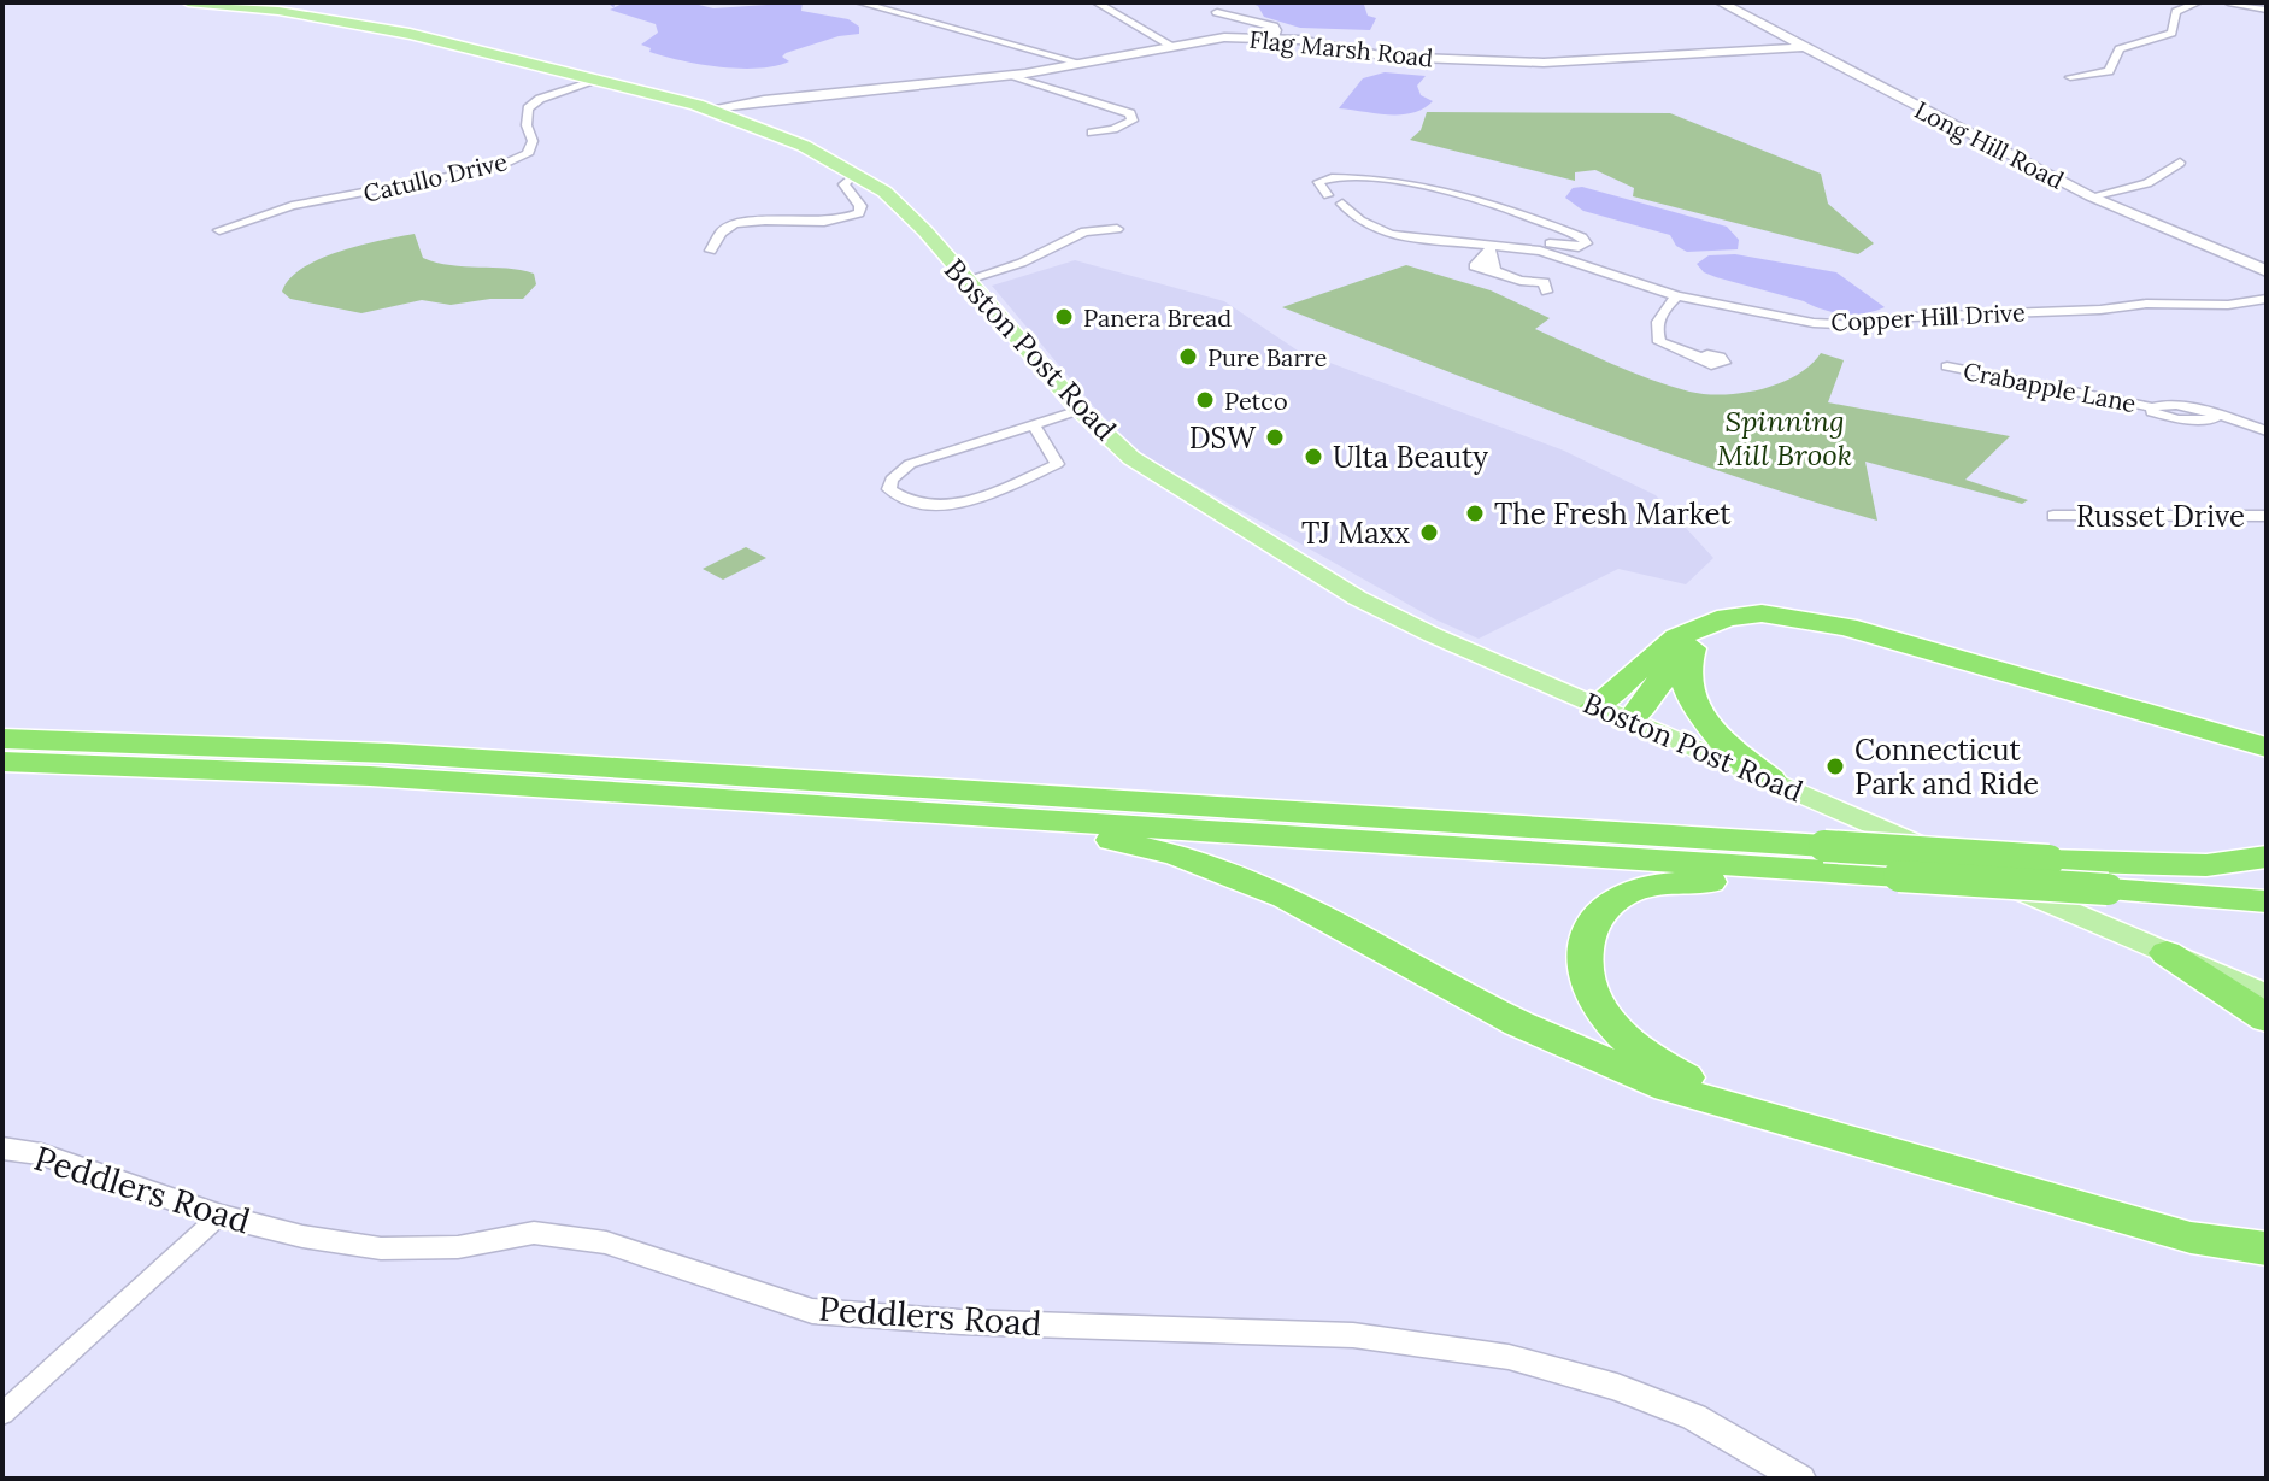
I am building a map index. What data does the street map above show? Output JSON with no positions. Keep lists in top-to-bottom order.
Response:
{
  "streets": {
    "main road": ["Boston Post Road"],
    "street": [
      "Flag Marsh Road",
      "Long Hill Road",
      "Catullo Drive",
      "Copper Hill Drive",
      "Crabapple Lane",
      "Russet Drive",
      "Peddlers Road"
    ]
  },
  "crossings": [
    ["Flag Marsh Road", "Long Hill Road"],
    ["Flag Marsh Road", "Boston Post Road"],
    ["Catullo Drive", "Boston Post Road"]
  ],
  "parks": ["Spinning Mill Brook"],
  "places": [
    "Panera Bread",
    "Pure Barre",
    "Petco",
    "DSW",
    "Ulta Beauty",
    "The Fresh Market",
    "TJ Maxx",
    "Connecticut Park and Ride"
  ]
}
